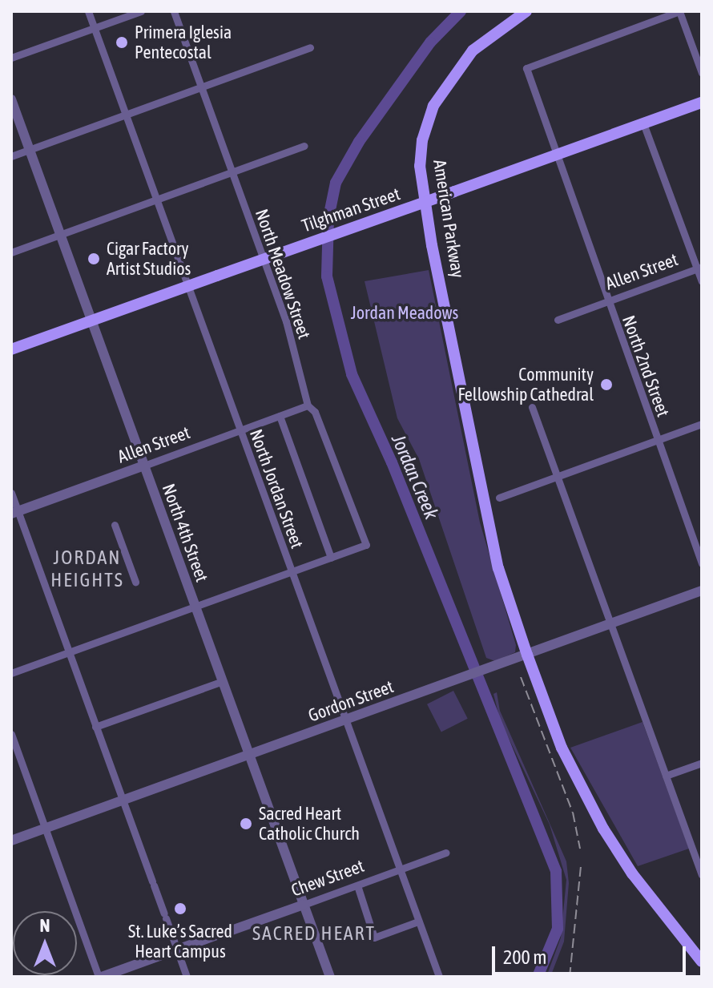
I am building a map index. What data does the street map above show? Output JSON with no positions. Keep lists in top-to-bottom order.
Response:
{
  "streets": {
    "main road": ["Tilghman Street", "American Parkway"],
    "street": [
      "Allen Street",
      "North Meadow Street",
      "North 2nd Street",
      "North Jordan Street",
      "North 4th Street",
      "Gordon Street",
      "Chew Street"
    ]
  },
  "crossings": [
    ["Tilghman Street", "North 2nd Street"],
    ["Tilghman Street", "North Jordan Street"],
    ["Tilghman Street", "North 4th Street"],
    ["American Parkway", "Gordon Street"],
    ["Allen Street", "North Meadow Street"],
    ["Allen Street", "North 2nd Street"],
    ["Allen Street", "North Jordan Street"],
    ["Allen Street", "North 4th Street"],
    ["North Jordan Street", "Gordon Street"],
    ["North Jordan Street", "Chew Street"],
    ["North 4th Street", "Gordon Street"],
    ["North 4th Street", "Chew Street"]
  ],
  "districts": ["JORDAN HEIGHTS", "SACRED HEART"],
  "water": ["Jordan Creek"],
  "parks": ["Jordan Meadows"],
  "places": [
    "Primera Iglesia Pentecostal",
    "Cigar Factory Artist Studios",
    "Community Fellowship Cathedral",
    "Sacred Heart Catholic Church",
    "St. Luke’s Sacred Heart Campus"
  ],
  "scale_bar": "200 m",
  "north": "top"
}
